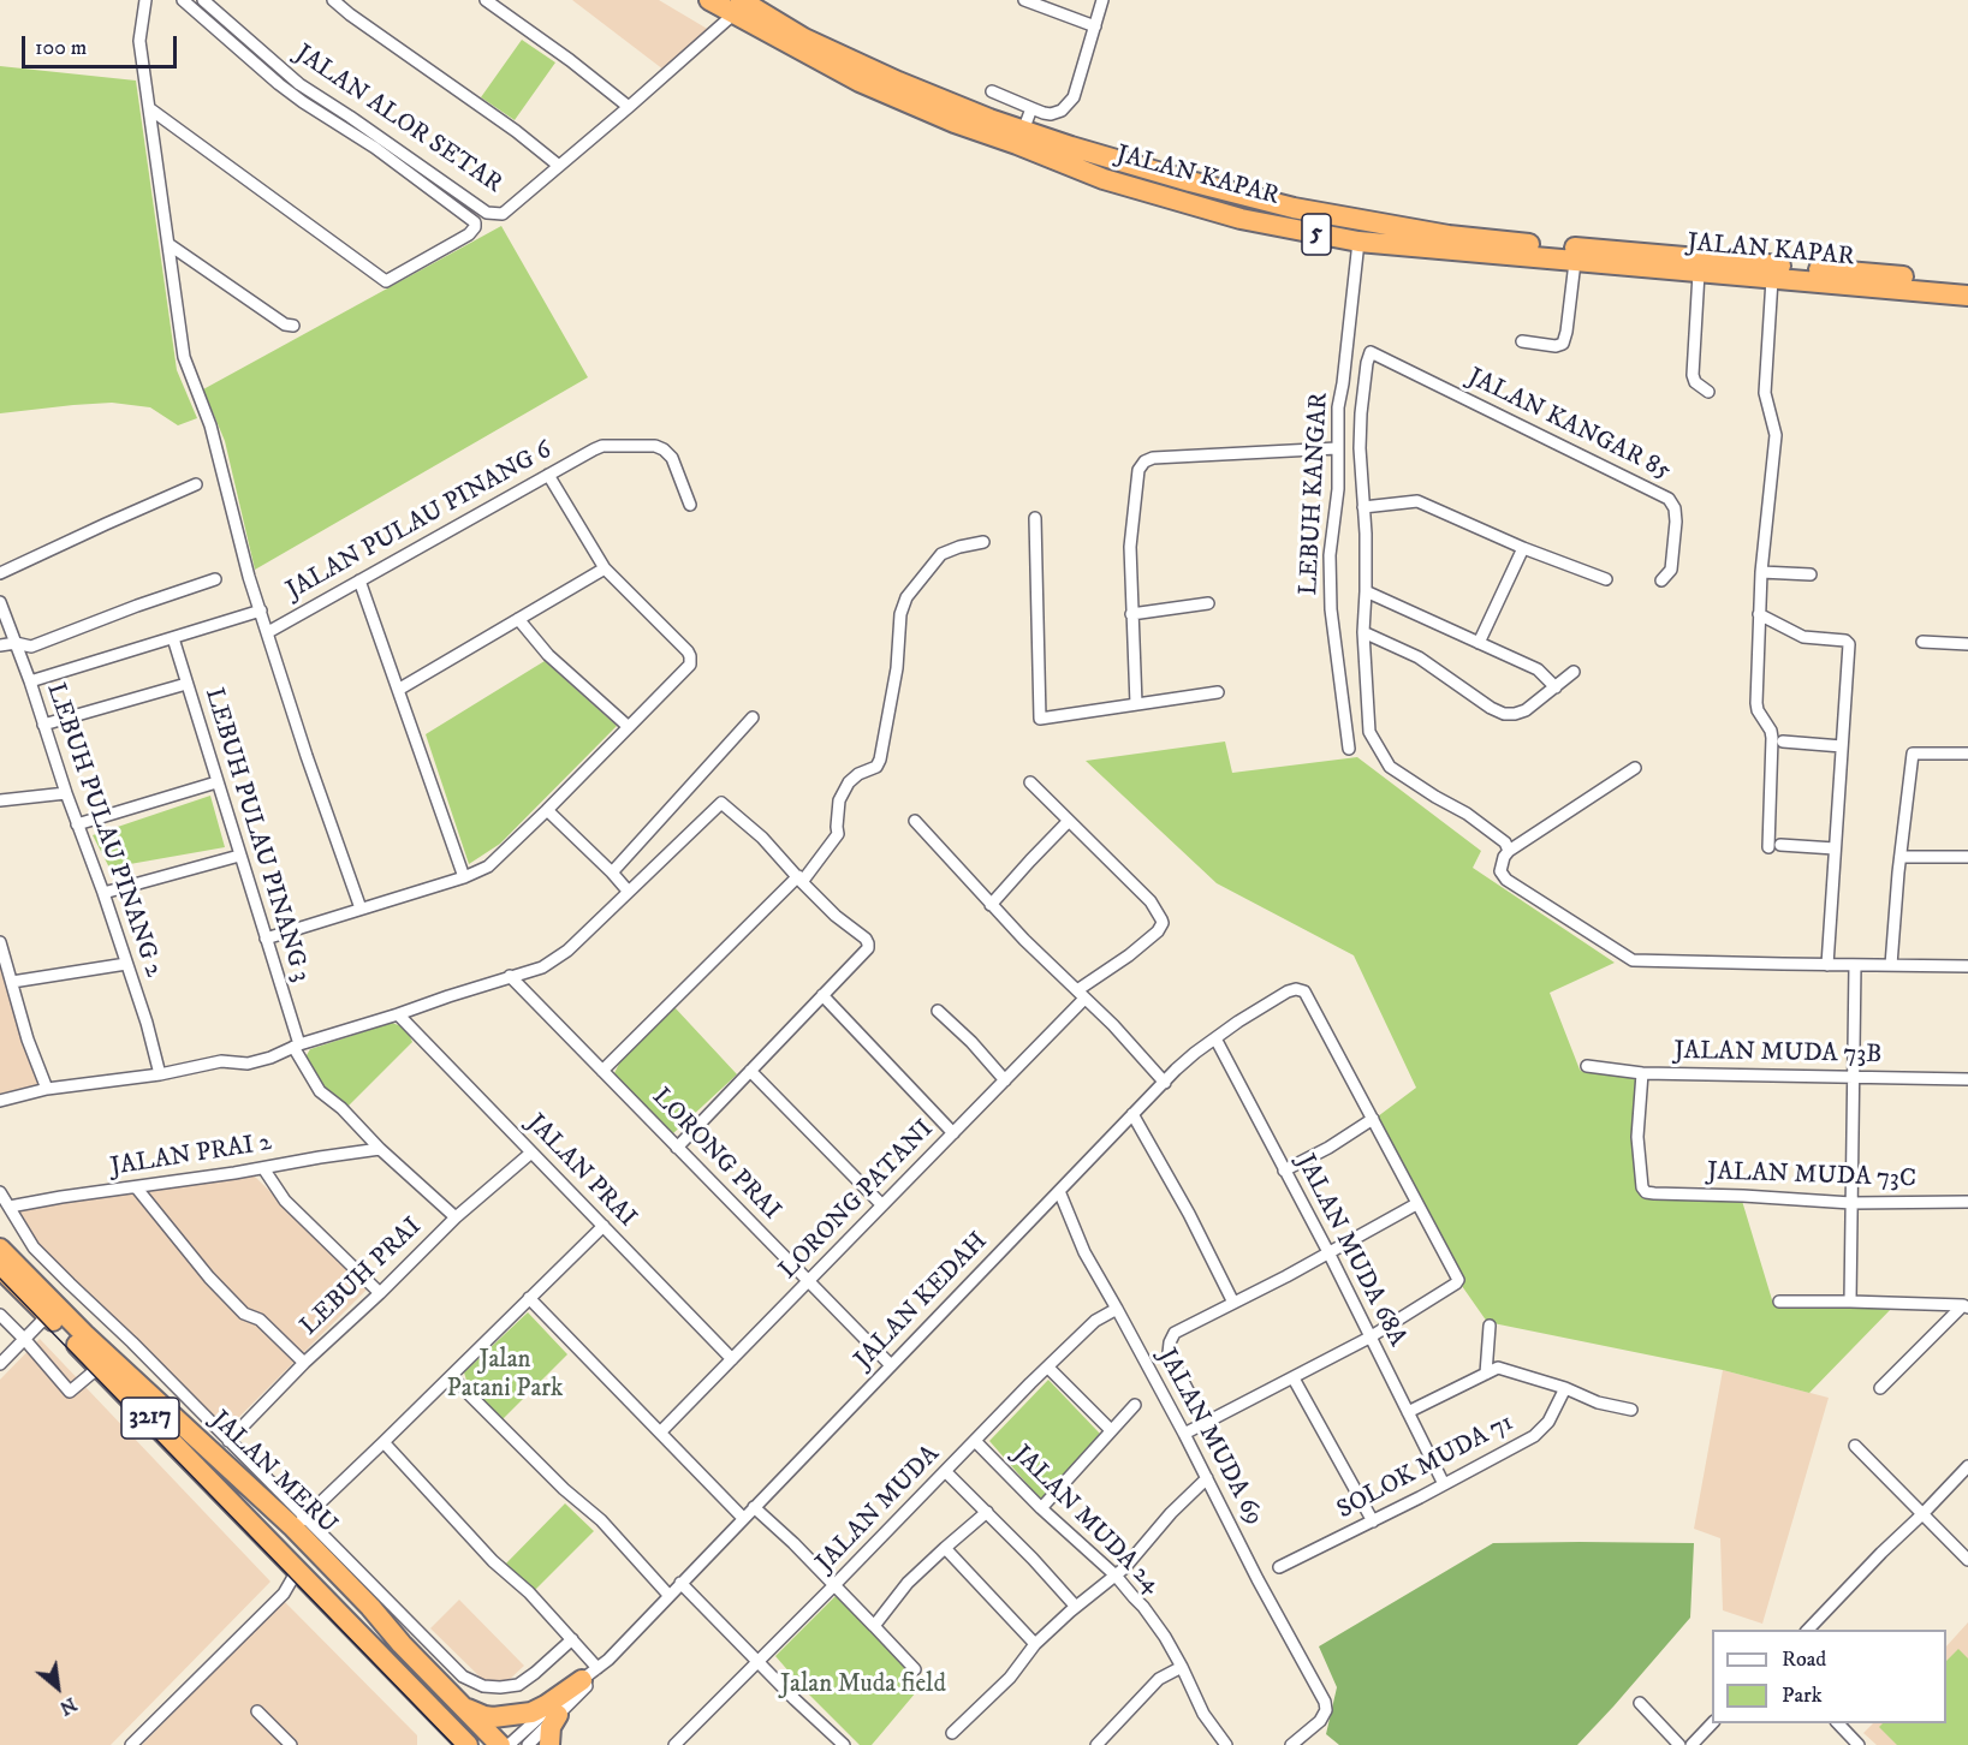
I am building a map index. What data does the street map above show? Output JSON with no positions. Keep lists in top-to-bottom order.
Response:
{
  "streets": {
    "highway": [
      "JALAN KAPAR",
      "5",
      "3217",
      "JALAN MERU"
    ],
    "street": [
      "JALAN ALOR SETAR",
      "JALAN KANGAR 85",
      "LEBUH KANGAR",
      "JALAN PULAU PINANG 6",
      "LEBUH PULAU PINANG 2",
      "LEBUH PULAU PINANG 3",
      "JALAN MUDA 73B",
      "LORONG PRAI",
      "JALAN PRAI 2",
      "JALAN PRAI",
      "JALAN MUDA 73C",
      "LORONG PATANI",
      "JALAN MUDA 68A",
      "LEBUH PRAI",
      "JALAN KEDAH",
      "JALAN MUDA 69",
      "SOLOK MUDA 71",
      "JALAN MUDA",
      "JALAN MUDA 24"
    ]
  },
  "crossings": [
    ["JALAN ALOR SETAR", "JALAN KAPAR"],
    ["JALAN KAPAR", "LEBUH KANGAR"],
    ["LEBUH PULAU PINANG 3", "JALAN PRAI 2"],
    ["LEBUH PULAU PINANG 3", "LEBUH PRAI"],
    ["JALAN MUDA 73B", "JALAN MUDA 73C"],
    ["LORONG PRAI", "LORONG PATANI"],
    ["LORONG PRAI", "JALAN KEDAH"],
    ["JALAN PRAI", "LORONG PATANI"],
    ["JALAN PRAI", "LEBUH PRAI"],
    ["JALAN MUDA 68A", "JALAN KEDAH"],
    ["JALAN MUDA 68A", "SOLOK MUDA 71"],
    ["JALAN KEDAH", "JALAN MUDA 69"],
    ["JALAN MUDA 69", "JALAN MUDA"],
    ["JALAN MUDA", "JALAN MUDA 24"]
  ],
  "parks": ["Jalan Patani Park", "Jalan Muda field"],
  "legend": ["Road", "Park"],
  "scale_bar": "100 m",
  "north": "bottom right"
}
